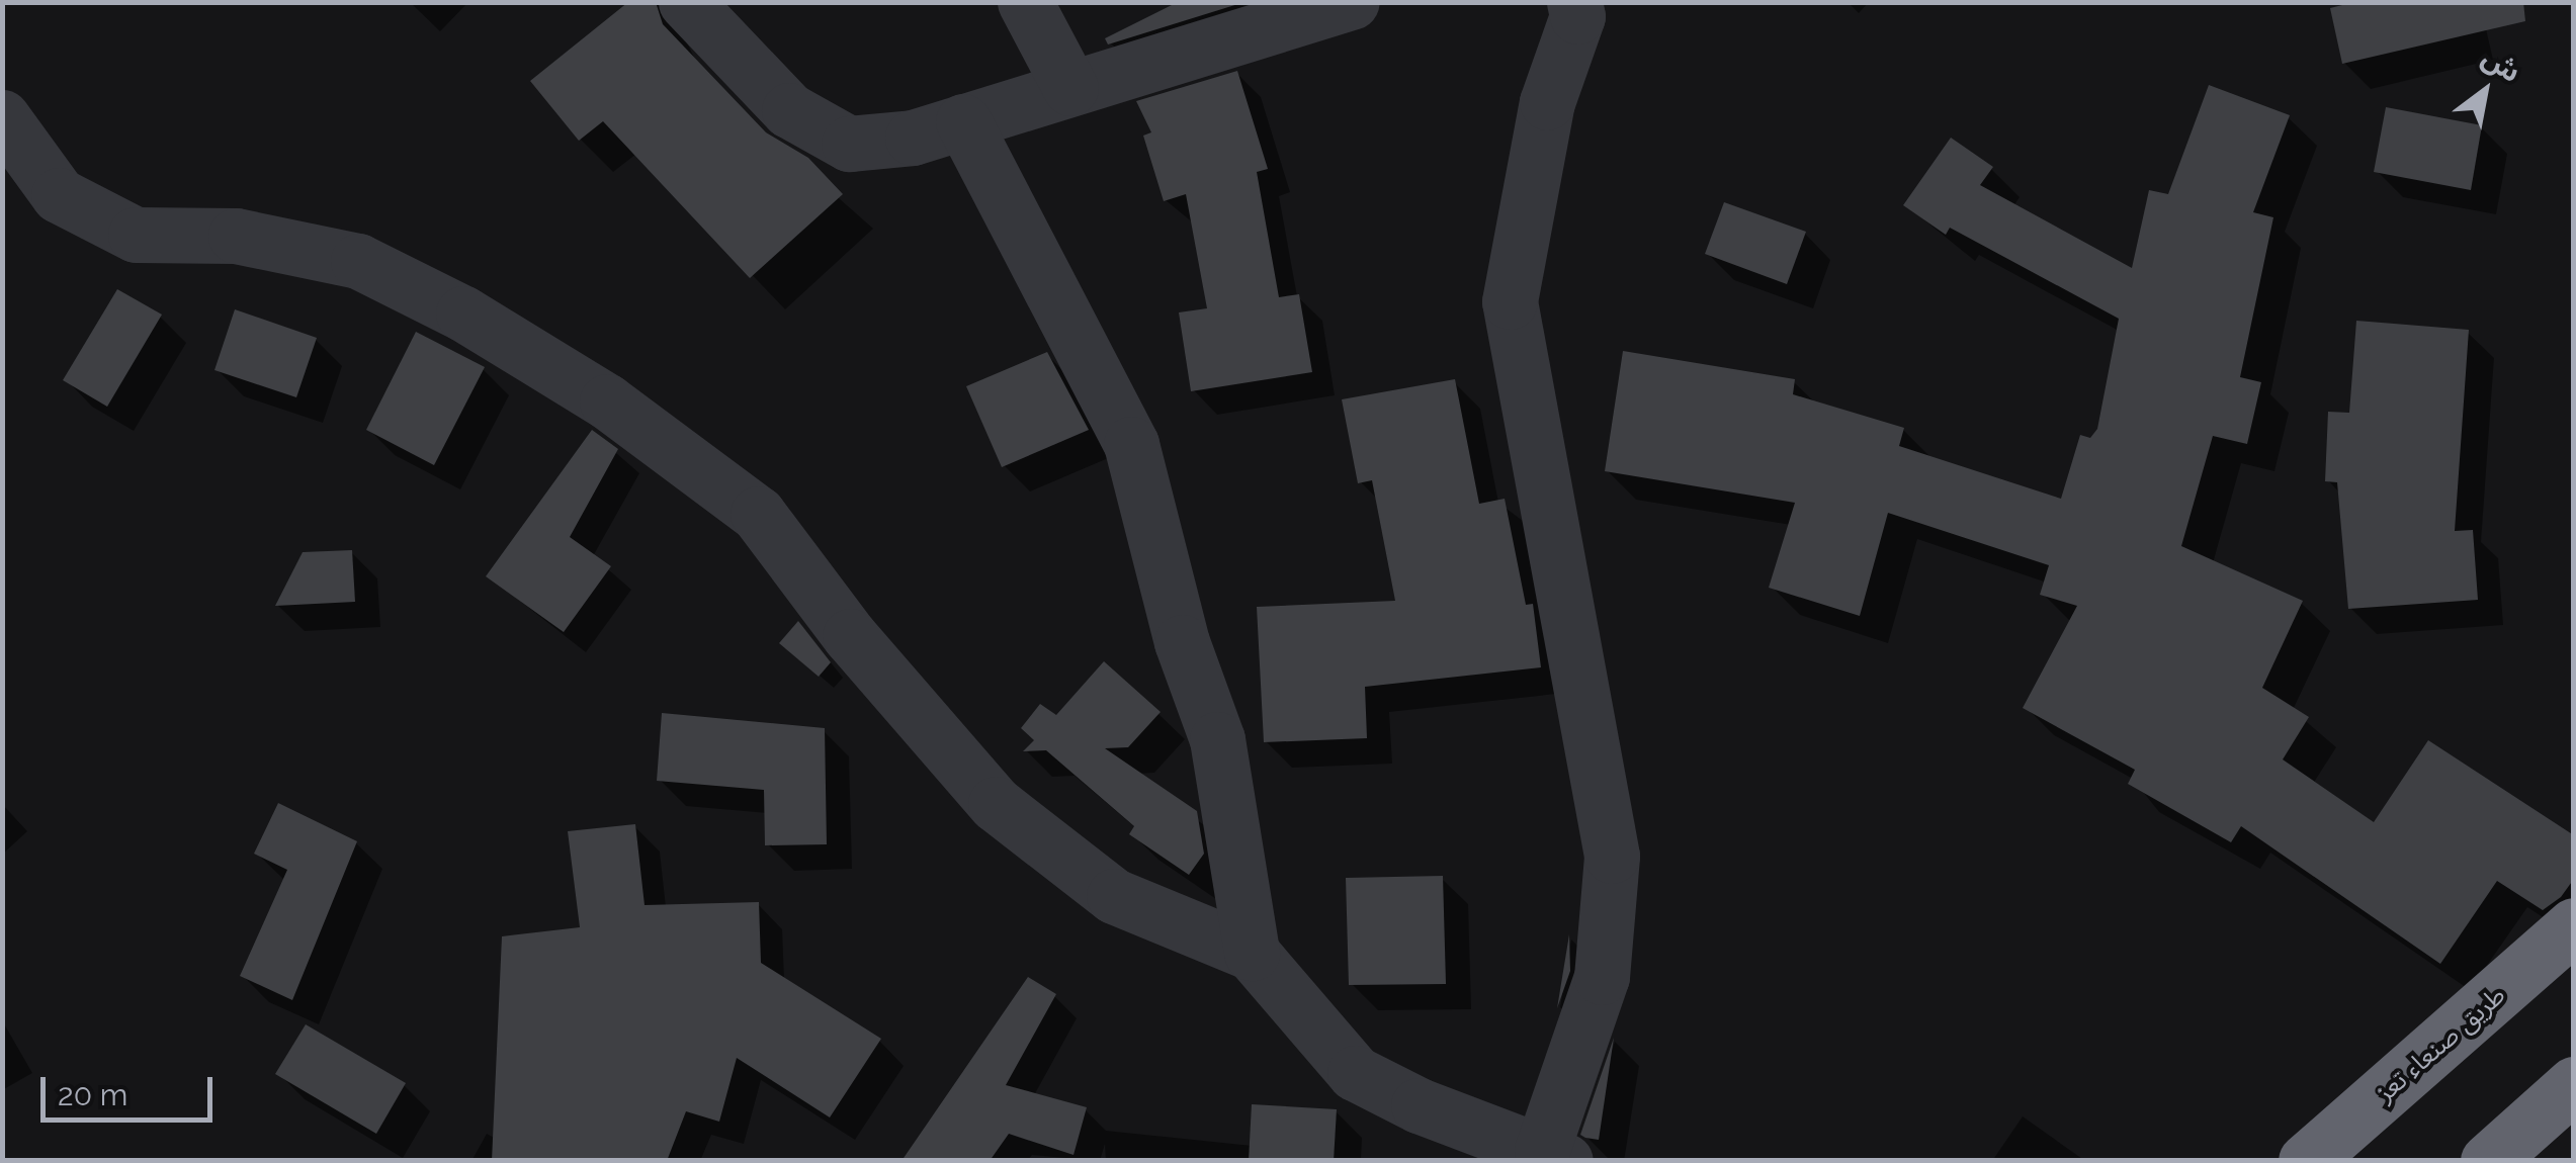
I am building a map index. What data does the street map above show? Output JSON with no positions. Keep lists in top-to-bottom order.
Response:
{
  "streets": {
    "highway": ["طريق صنعاء تعز"]
  },
  "scale_bar": "20 m",
  "north": "top right"
}
